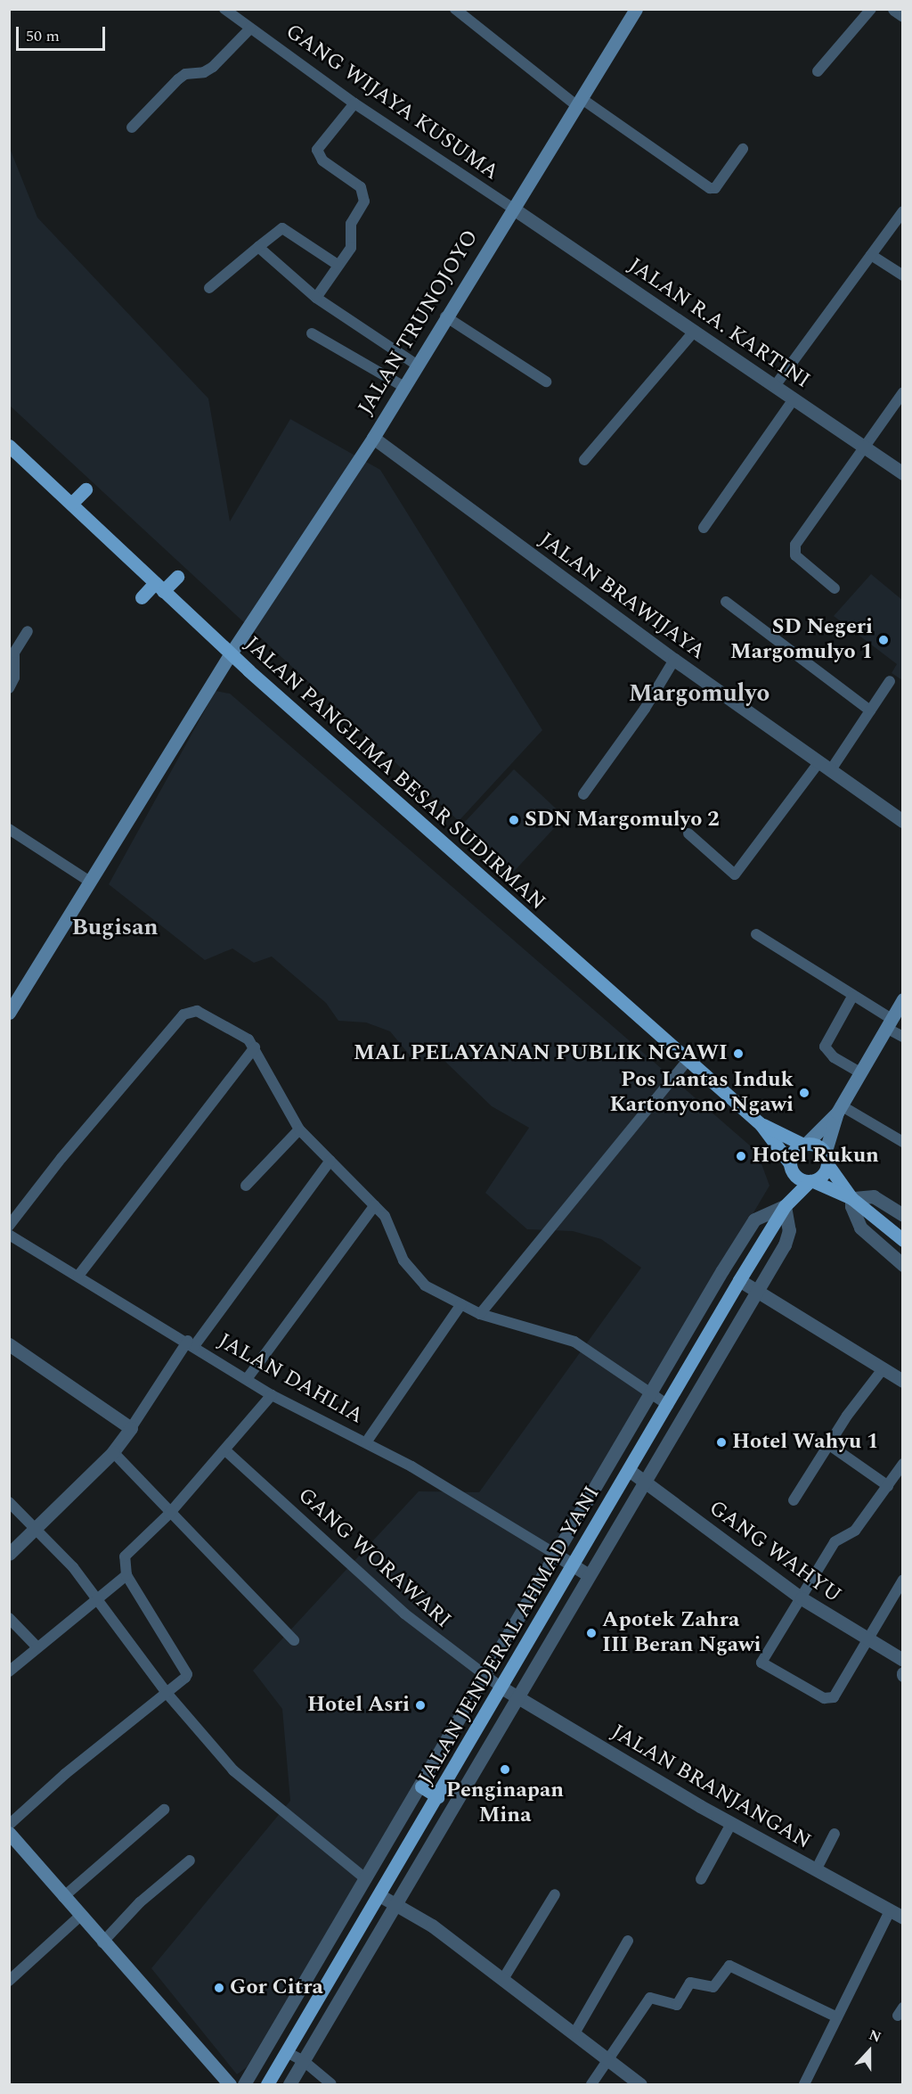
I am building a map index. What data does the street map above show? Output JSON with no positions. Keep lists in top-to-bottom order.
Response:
{
  "streets": {
    "main road": ["JALAN TRUNOJOYO", "JALAN PANGLIMA BESAR SUDIRMAN", "JALAN JENDERAL AHMAD YANI"],
    "street": [
      "GANG WIJAYA KUSUMA",
      "JALAN R.A. KARTINI",
      "JALAN BRAWIJAYA",
      "JALAN DAHLIA",
      "GANG WAHYU",
      "GANG WORAWARI",
      "JALAN BRANJANGAN"
    ]
  },
  "crossings": [
    ["GANG WIJAYA KUSUMA", "JALAN TRUNOJOYO"],
    ["GANG WIJAYA KUSUMA", "JALAN R.A. KARTINI"],
    ["JALAN TRUNOJOYO", "JALAN R.A. KARTINI"],
    ["JALAN TRUNOJOYO", "JALAN BRAWIJAYA"],
    ["JALAN TRUNOJOYO", "JALAN PANGLIMA BESAR SUDIRMAN"],
    ["JALAN PANGLIMA BESAR SUDIRMAN", "JALAN JENDERAL AHMAD YANI"],
    ["GANG WAHYU", "JALAN JENDERAL AHMAD YANI"],
    ["GANG WORAWARI", "JALAN JENDERAL AHMAD YANI"],
    ["GANG WORAWARI", "JALAN BRANJANGAN"],
    ["JALAN JENDERAL AHMAD YANI", "JALAN BRANJANGAN"]
  ],
  "districts": ["Margomulyo", "Bugisan"],
  "places": [
    "SD Negeri Margomulyo 1",
    "SDN Margomulyo 2",
    "MAL PELAYANAN PUBLIK NGAWI",
    "Pos Lantas Induk Kartonyono Ngawi",
    "Hotel Rukun",
    "Hotel Wahyu 1",
    "Apotek Zahra III Beran Ngawi",
    "Hotel Asri",
    "Penginapan Mina",
    "Gor Citra"
  ],
  "scale_bar": "50 m",
  "north": "top"
}
